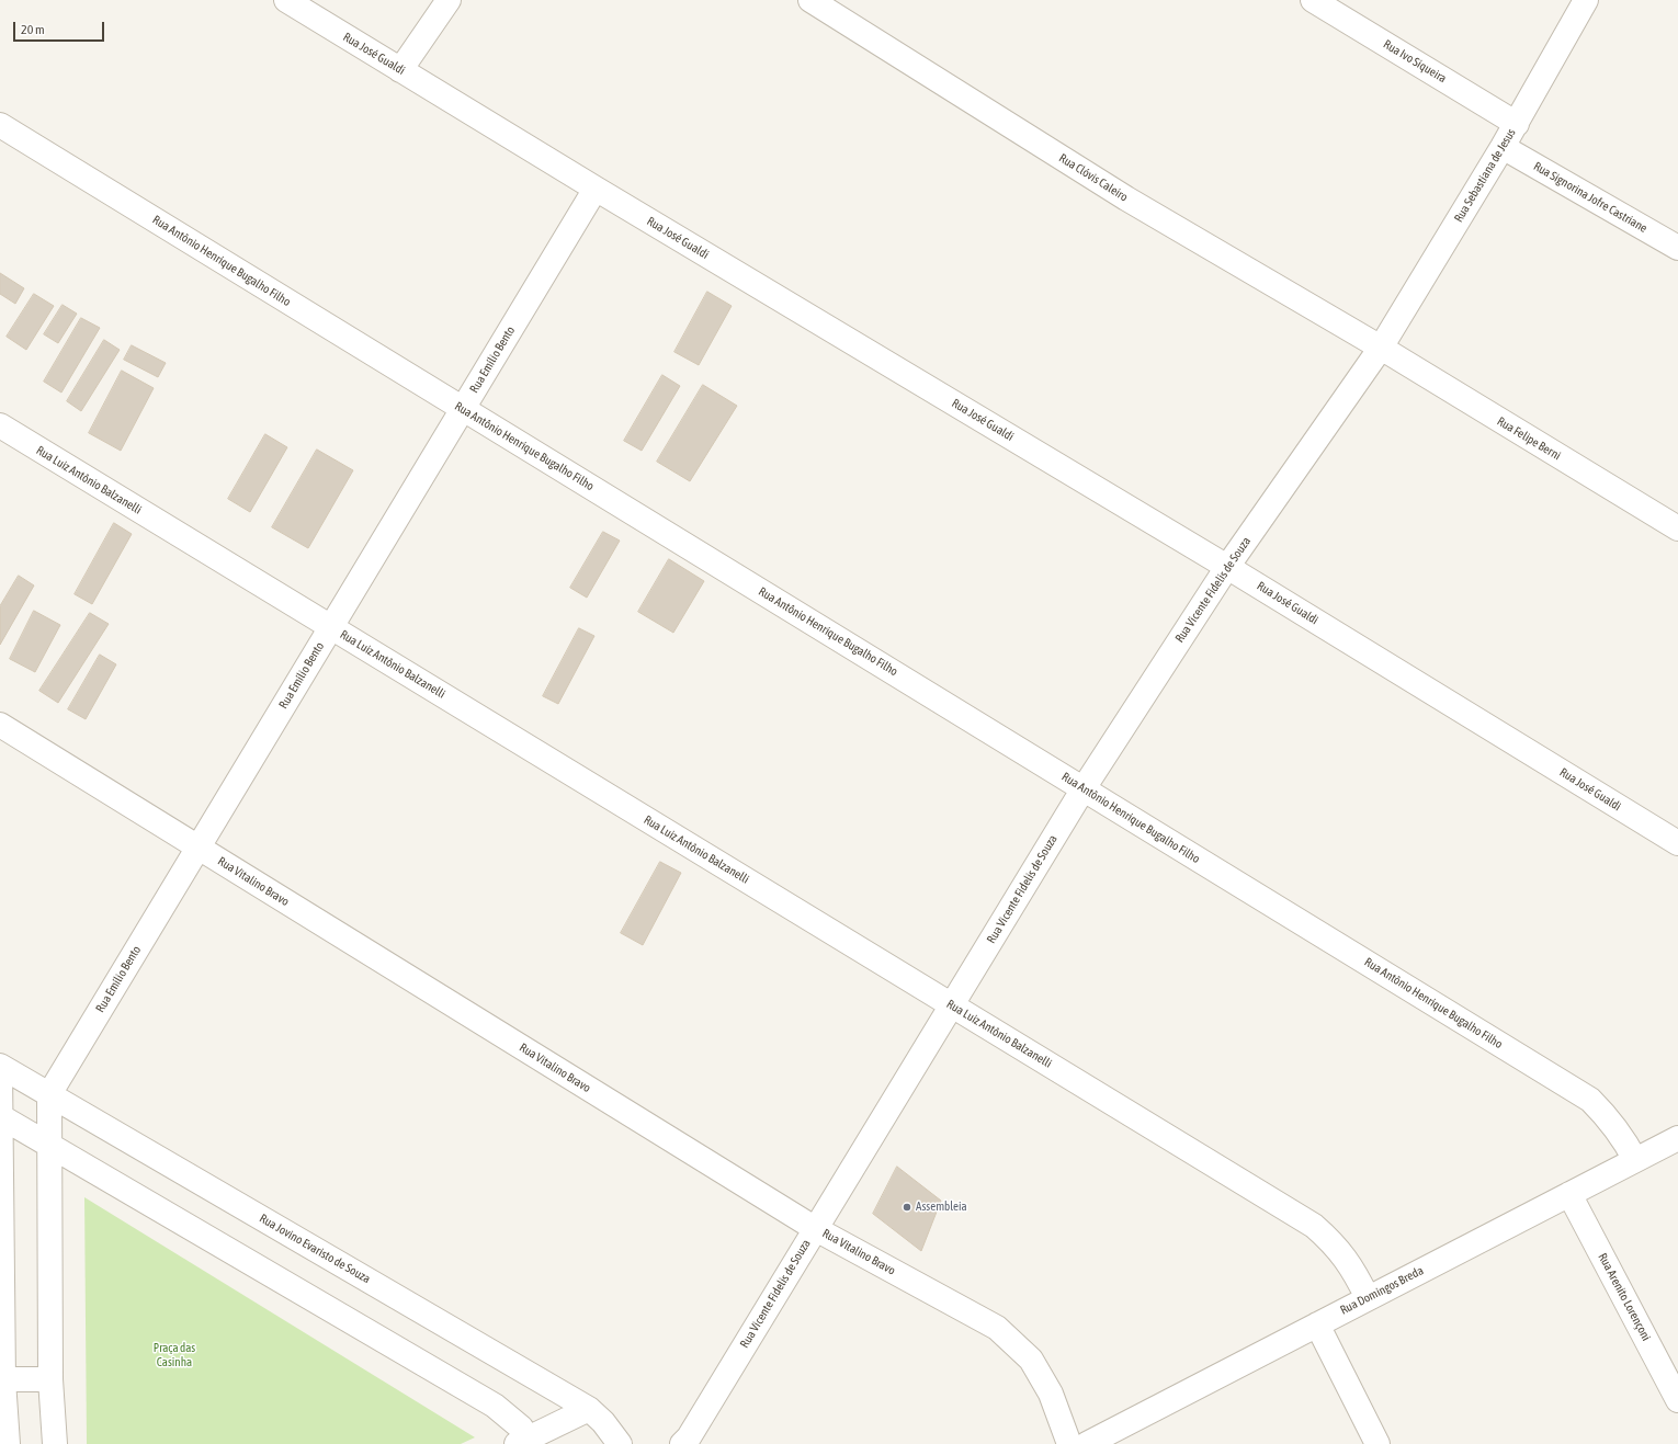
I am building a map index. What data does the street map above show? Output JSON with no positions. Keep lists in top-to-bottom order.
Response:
{
  "streets": {
    "street": [
      "Rua José Gualdi",
      "Rua Ivo Siqueira",
      "Rua Sebastiana de Jesus",
      "Rua Clóvis Caleiro",
      "Rua Signorina Jofre Castriane",
      "Rua Antônio Henrique Bugalho Filho",
      "Rua Emílio Bento",
      "Rua Felipe Berni",
      "Rua Luiz Antônio Balzanelli",
      "Rua Vicente Fidelis de Souza",
      "Rua Vitalino Bravo",
      "Rua Jovino Evaristo de Souza",
      "Rua Domingos Breda",
      "Rua Arenito Lorençoni"
    ]
  },
  "crossings": [
    ["Rua José Gualdi", "Rua Emílio Bento"],
    ["Rua José Gualdi", "Rua Vicente Fidelis de Souza"],
    ["Rua Ivo Siqueira", "Rua Sebastiana de Jesus"],
    ["Rua Sebastiana de Jesus", "Rua Clóvis Caleiro"],
    ["Rua Sebastiana de Jesus", "Rua Signorina Jofre Castriane"],
    ["Rua Sebastiana de Jesus", "Rua Felipe Berni"],
    ["Rua Sebastiana de Jesus", "Rua Vicente Fidelis de Souza"],
    ["Rua Clóvis Caleiro", "Rua Felipe Berni"],
    ["Rua Clóvis Caleiro", "Rua Vicente Fidelis de Souza"],
    ["Rua Antônio Henrique Bugalho Filho", "Rua Emílio Bento"],
    ["Rua Antônio Henrique Bugalho Filho", "Rua Vicente Fidelis de Souza"],
    ["Rua Antônio Henrique Bugalho Filho", "Rua Domingos Breda"],
    ["Rua Emílio Bento", "Rua Luiz Antônio Balzanelli"],
    ["Rua Emílio Bento", "Rua Vitalino Bravo"],
    ["Rua Emílio Bento", "Rua Jovino Evaristo de Souza"],
    ["Rua Felipe Berni", "Rua Vicente Fidelis de Souza"],
    ["Rua Luiz Antônio Balzanelli", "Rua Vicente Fidelis de Souza"],
    ["Rua Luiz Antônio Balzanelli", "Rua Domingos Breda"],
    ["Rua Vicente Fidelis de Souza", "Rua Vitalino Bravo"],
    ["Rua Domingos Breda", "Rua Arenito Lorençoni"]
  ],
  "parks": ["Praça das Casinha"],
  "places": ["Assembleia"],
  "scale_bar": "20 m"
}
